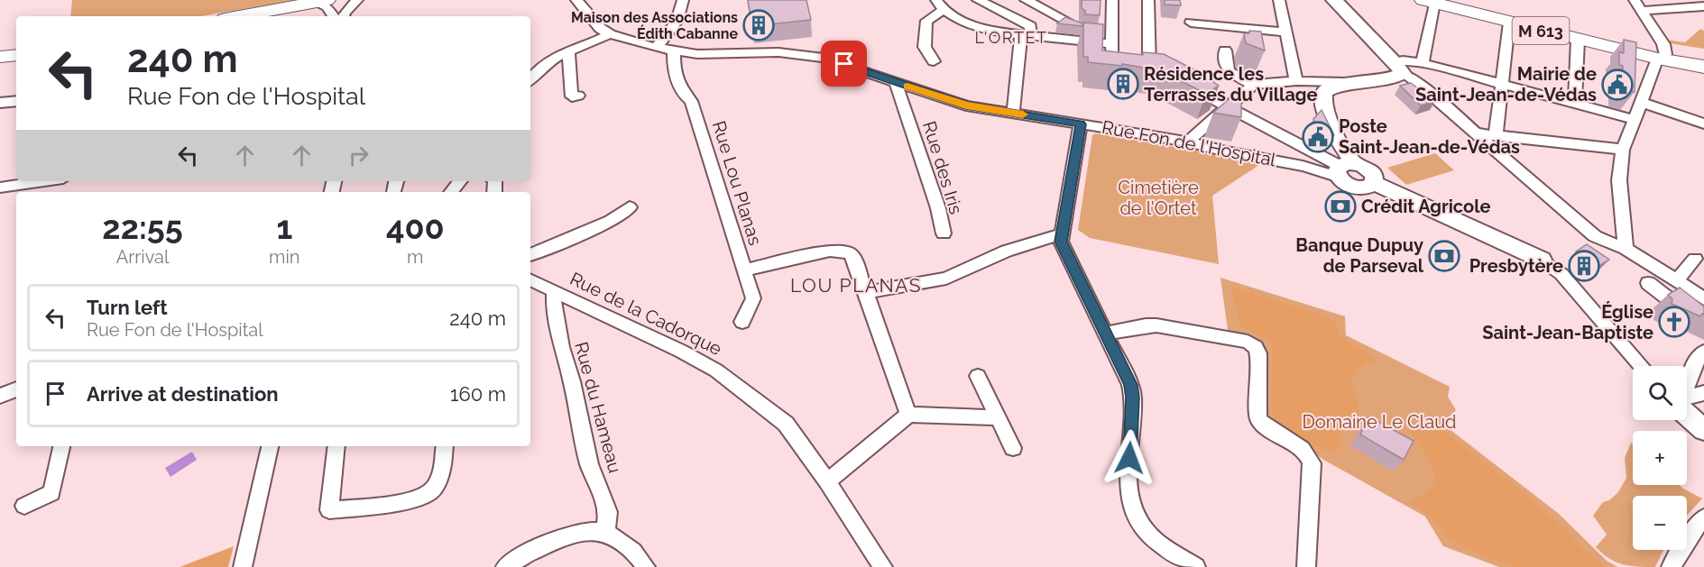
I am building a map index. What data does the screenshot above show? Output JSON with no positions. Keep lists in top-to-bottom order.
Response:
{
  "streets": {
    "main road": ["M 613"],
    "street": [
      "Rue Fon de l'Hospital",
      "Rue des Iris",
      "Rue Lou Planas",
      "Rue de la Cadorque",
      "Rue du Hameau"
    ]
  },
  "crossings": [
    ["Rue Fon de l'Hospital", "Rue des Iris"],
    ["Rue Fon de l'Hospital", "Rue Lou Planas"],
    ["Rue de la Cadorque", "Rue du Hameau"]
  ],
  "districts": ["L'ORTET", "LOU PLANAS"],
  "parks": ["Cimetière de l'Ortet", "Domaine Le Claud"],
  "places": {
    "building": ["Maison des Associations Édith Cabanne", "Résidence les Terrasses du Village", "Presbytère"],
    "public building": ["Mairie de Saint-Jean-de-Védas", "Poste Saint-Jean-de-Védas"],
    "bank": ["Crédit Agricole", "Banque Dupuy de Parseval"],
    "church": ["Église Saint-Jean-Baptiste"]
  },
  "page": {
    "turn": ["240 m", "Rue Fon de l'Hospital"],
    "eta": [
      "22:55",
      "Arrival",
      "1",
      "min",
      "400",
      "m"
    ],
    "list": [
      {
        "name": "Turn left",
        "note": "Rue Fon de l'Hospital",
        "value": "240 m"
      },
      {
        "name": "Arrive at destination",
        "value": "160 m"
      }
    ],
    "map_buttons": ["+", "−"]
  }
}
